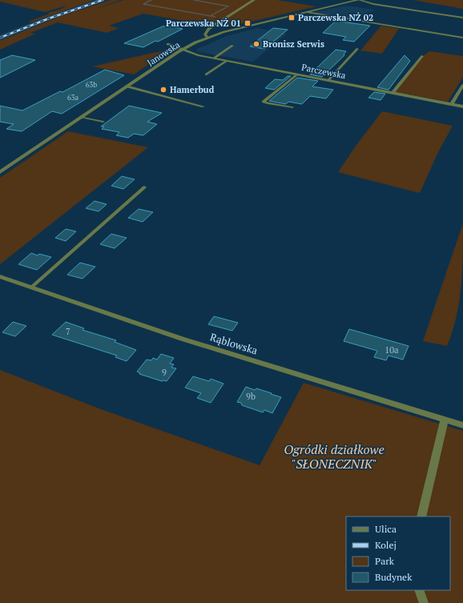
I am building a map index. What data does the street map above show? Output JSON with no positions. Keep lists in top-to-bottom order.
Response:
{
  "streets": {
    "street": ["Janowska", "Parczewska", "Rąblowska"]
  },
  "crossings": [
    ["Janowska", "Parczewska"]
  ],
  "parks": ["Ogródki działkowe \"SŁONECZNIK\""],
  "places": {
    "transit": ["Parczewska NŻ 02", "Parczewska NŻ 01"],
    "other": ["Bronisz Serwis", "Hamerbud"]
  },
  "house_numbers": [
    "63b",
    "63a",
    "7",
    "10a",
    "9",
    "9b"
  ],
  "legend": [
    "Ulica",
    "Kolej",
    "Park",
    "Budynek"
  ]
}
